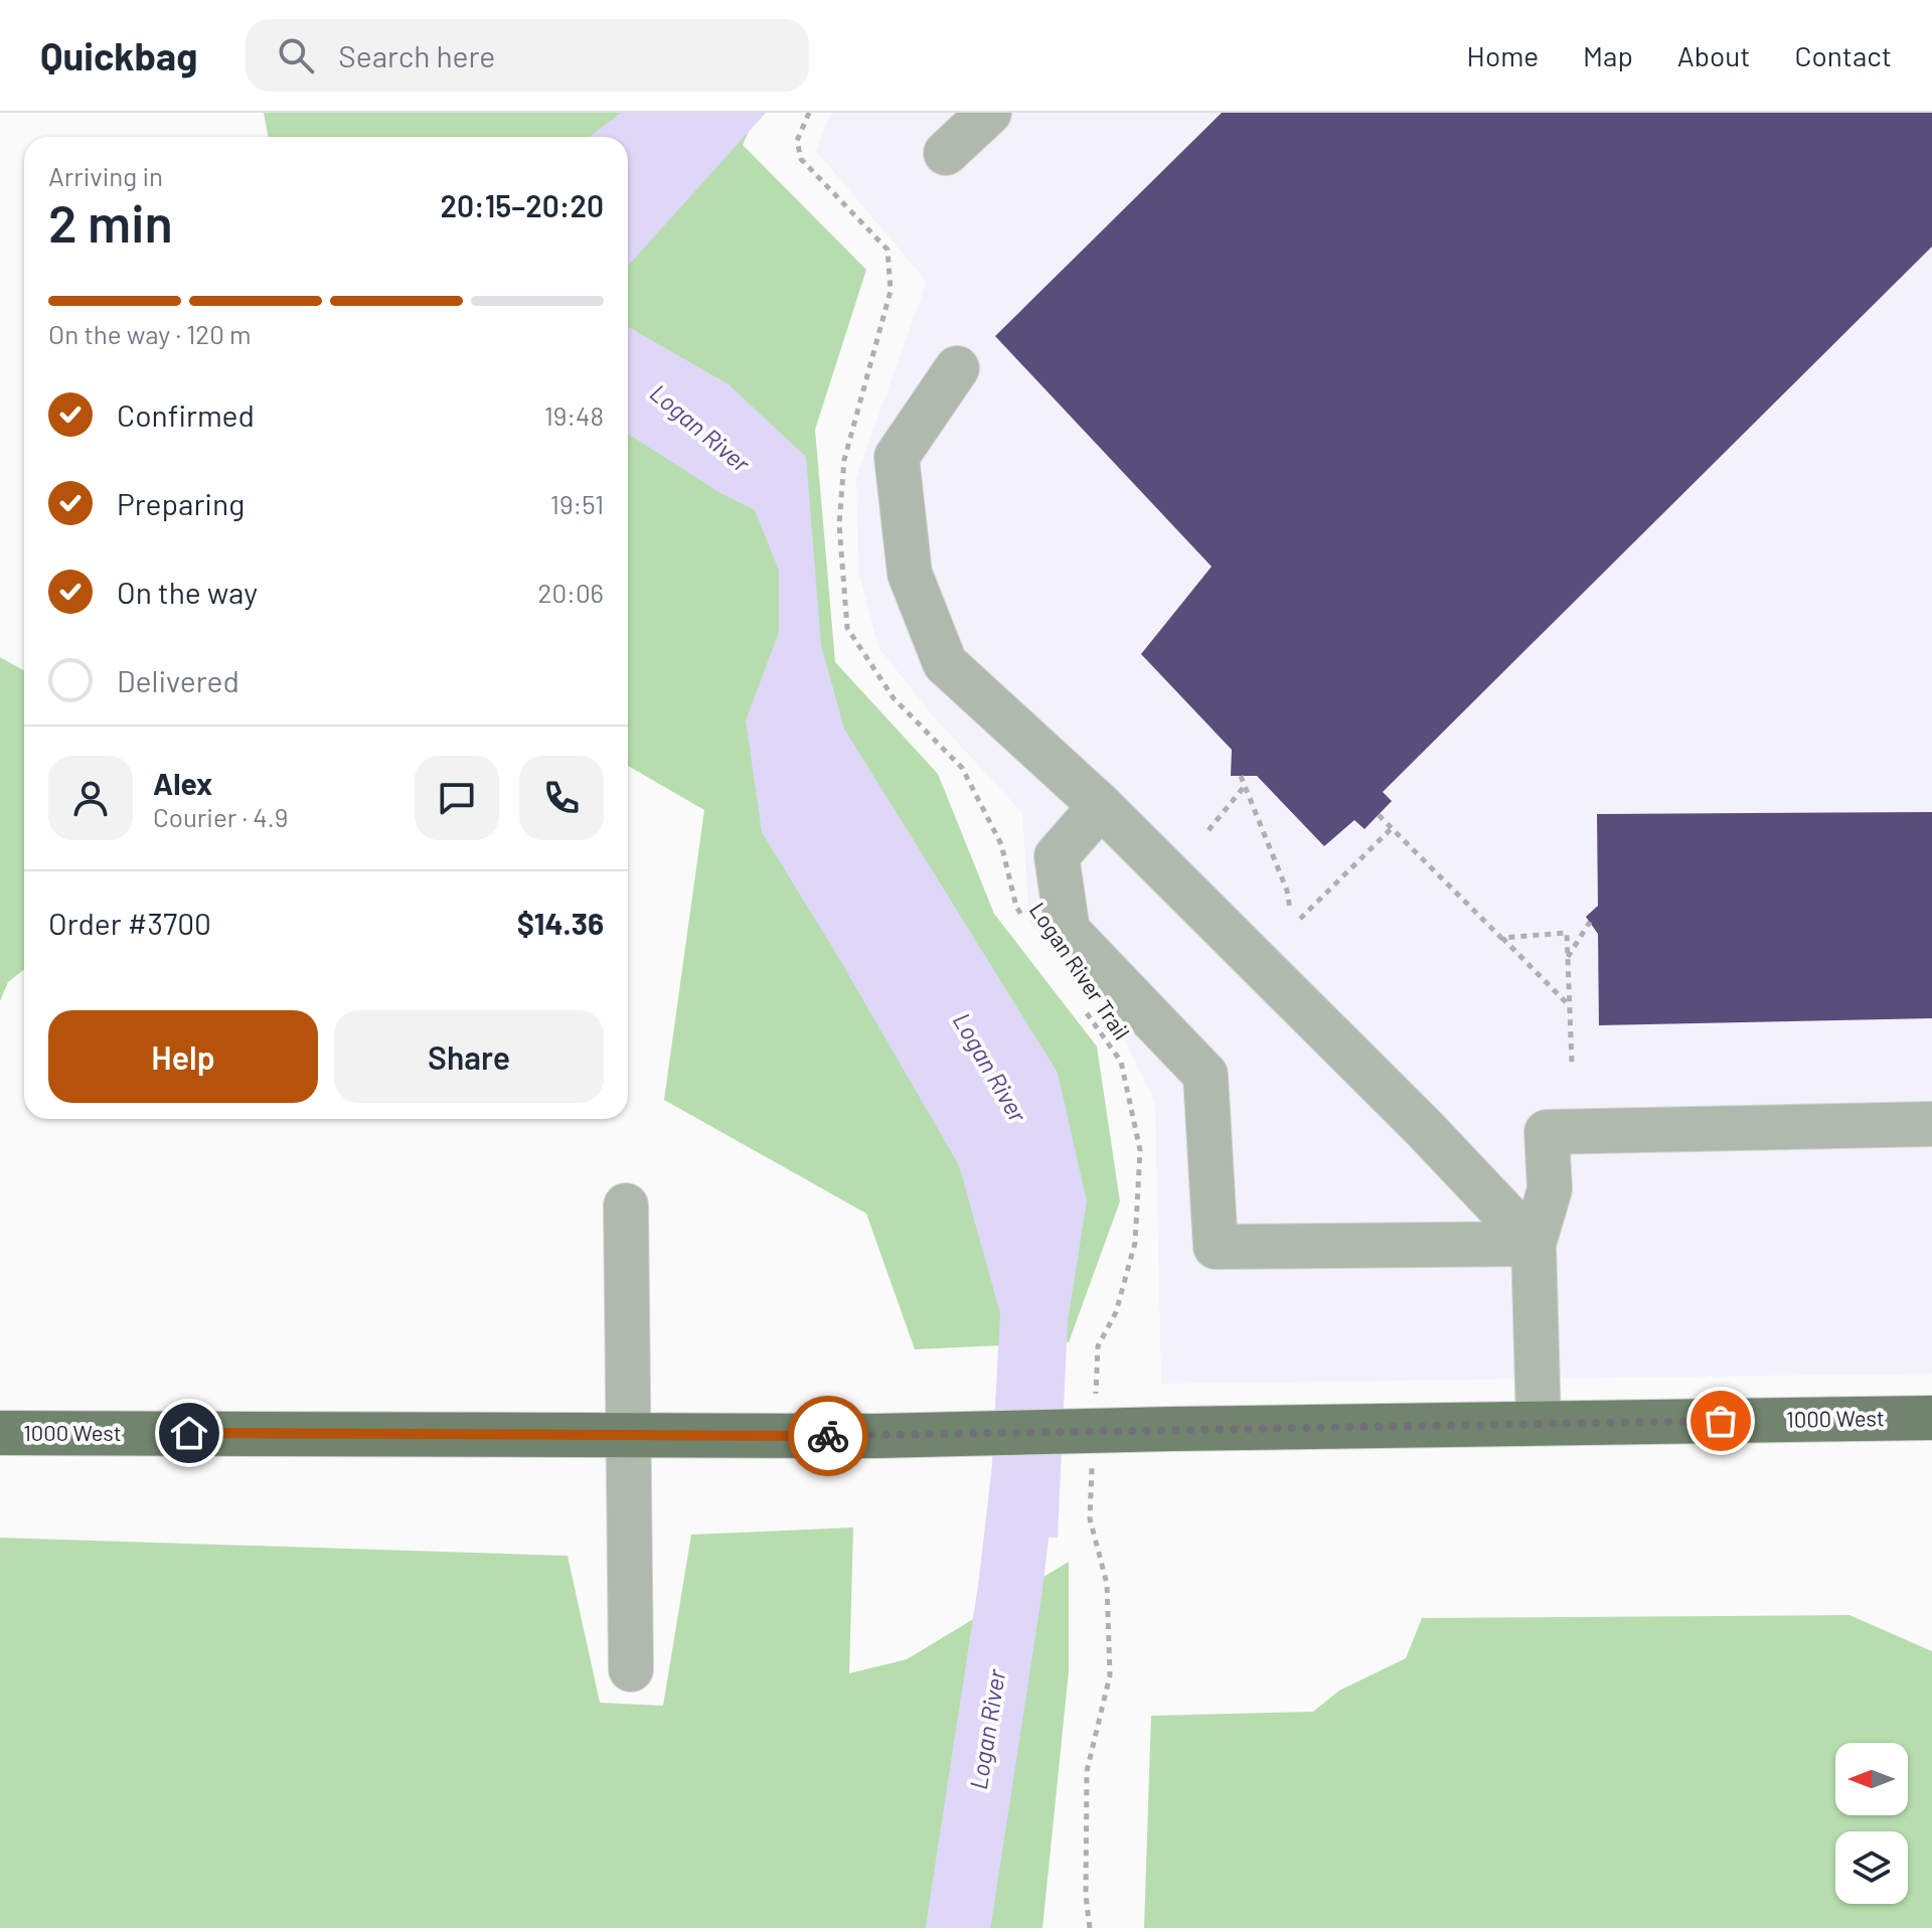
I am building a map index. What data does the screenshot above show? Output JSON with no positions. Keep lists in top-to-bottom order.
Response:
{
  "streets": {
    "main road": ["1000 West"],
    "path": ["Logan River Trail"]
  },
  "water": ["Logan River"],
  "north": "left",
  "page": {
    "header": "Quickbag",
    "search": "Search here",
    "nav": [
      "Home",
      "Map",
      "About",
      "Contact"
    ],
    "heading": ["2 min", "Arriving in", "20:15–20:20"],
    "panel": [
      "Alex",
      "Courier · 4.9",
      "Order #3700",
      "$14.36"
    ],
    "bar": "On the way · 120 m",
    "list": [
      ["Confirmed", "19:48"],
      ["Preparing", "19:51"],
      ["On the way", "20:06"],
      "Delivered"
    ],
    "buttons": ["Help", "Share"]
  }
}
